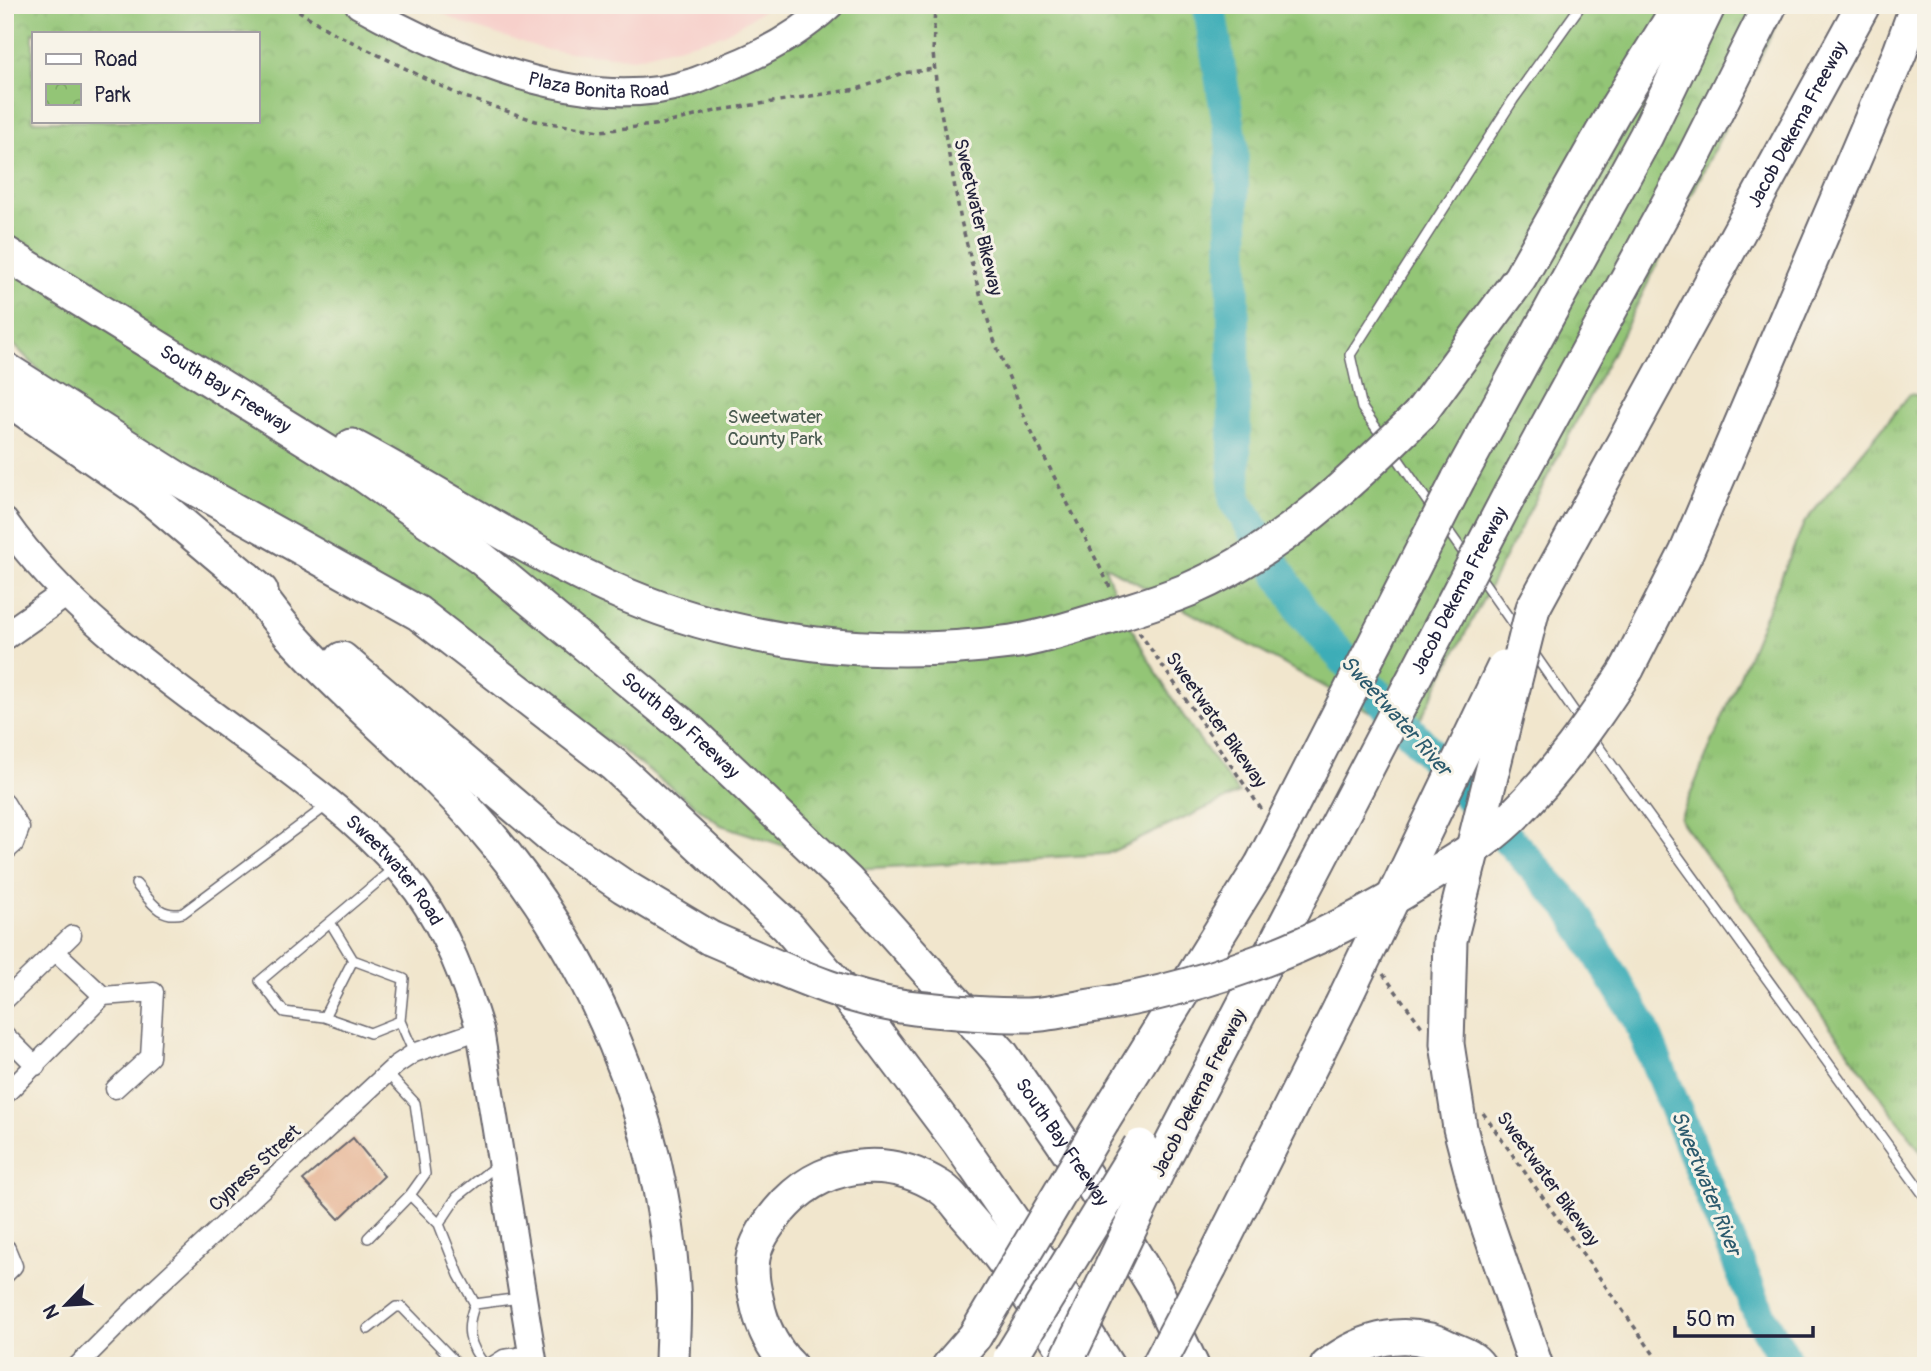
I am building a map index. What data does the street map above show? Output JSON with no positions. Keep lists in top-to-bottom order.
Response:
{
  "streets": {
    "highway": ["Jacob Dekema Freeway", "South Bay Freeway"],
    "main road": ["Plaza Bonita Road", "Sweetwater Road"],
    "street": ["Cypress Street"],
    "path": ["Sweetwater Bikeway"]
  },
  "crossings": [
    ["Sweetwater Road", "Cypress Street"]
  ],
  "water": ["Sweetwater River"],
  "parks": ["Sweetwater County Park"],
  "legend": ["Road", "Park"],
  "scale_bar": "50 m",
  "north": "bottom left"
}
